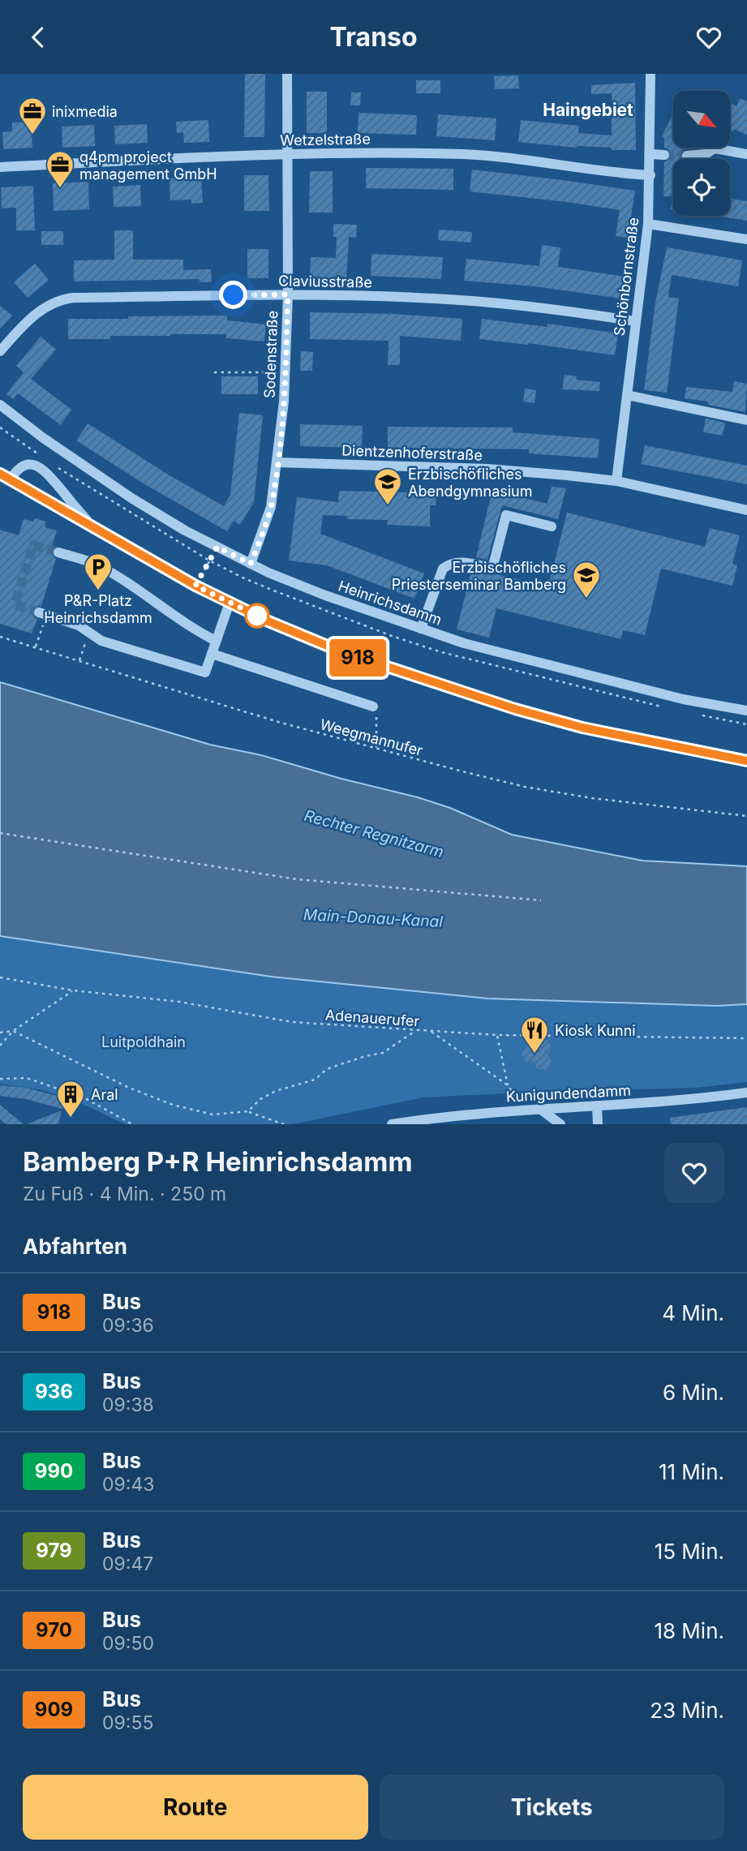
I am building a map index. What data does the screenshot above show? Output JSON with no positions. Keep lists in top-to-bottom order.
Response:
{
  "streets": {
    "street": [
      "Wetzelstraße",
      "Schönbornstraße",
      "Claviusstraße",
      "Sodenstraße",
      "Dientzenhoferstraße",
      "Heinrichsdamm",
      "Kunigundendamm"
    ],
    "path": ["Weegmannufer", "Adenauerufer"]
  },
  "crossings": [
    ["Wetzelstraße", "Schönbornstraße"],
    ["Wetzelstraße", "Sodenstraße"],
    ["Schönbornstraße", "Claviusstraße"],
    ["Schönbornstraße", "Dientzenhoferstraße"],
    ["Claviusstraße", "Sodenstraße"],
    ["Sodenstraße", "Dientzenhoferstraße"],
    ["Sodenstraße", "Heinrichsdamm"]
  ],
  "districts": ["Haingebiet"],
  "water": ["Rechter Regnitzarm", "Main-Donau-Kanal"],
  "parks": ["Luitpoldhain"],
  "places": {
    "office": ["inixmedia", "q4pm project management GmbH"],
    "school or university": ["Erzbischöfliches Abendgymnasium", "Erzbischöfliches Priesterseminar Bamberg"],
    "parking": ["P&R-Platz Heinrichsdamm"],
    "restaurant": ["Kiosk Kunni"],
    "building": ["Aral"]
  },
  "lines": ["bus line 918"],
  "north": "bottom right",
  "page": {
    "header": "Transo",
    "on_map": "918",
    "heading": [
      ["Bamberg P+R Heinrichsdamm", "Zu Fuß · 4 Min. · 250 m"],
      "Abfahrten"
    ],
    "list": [
      {
        "mark": "918",
        "name": "Bus",
        "note": "09:36",
        "value": "4 Min."
      },
      {
        "mark": "936",
        "name": "Bus",
        "note": "09:38",
        "value": "6 Min."
      },
      {
        "mark": "990",
        "name": "Bus",
        "note": "09:43",
        "value": "11 Min."
      },
      {
        "mark": "979",
        "name": "Bus",
        "note": "09:47",
        "value": "15 Min."
      },
      {
        "mark": "970",
        "name": "Bus",
        "note": "09:50",
        "value": "18 Min."
      },
      {
        "mark": "909",
        "name": "Bus",
        "note": "09:55",
        "value": "23 Min."
      }
    ],
    "buttons": ["Route", "Tickets"]
  }
}
